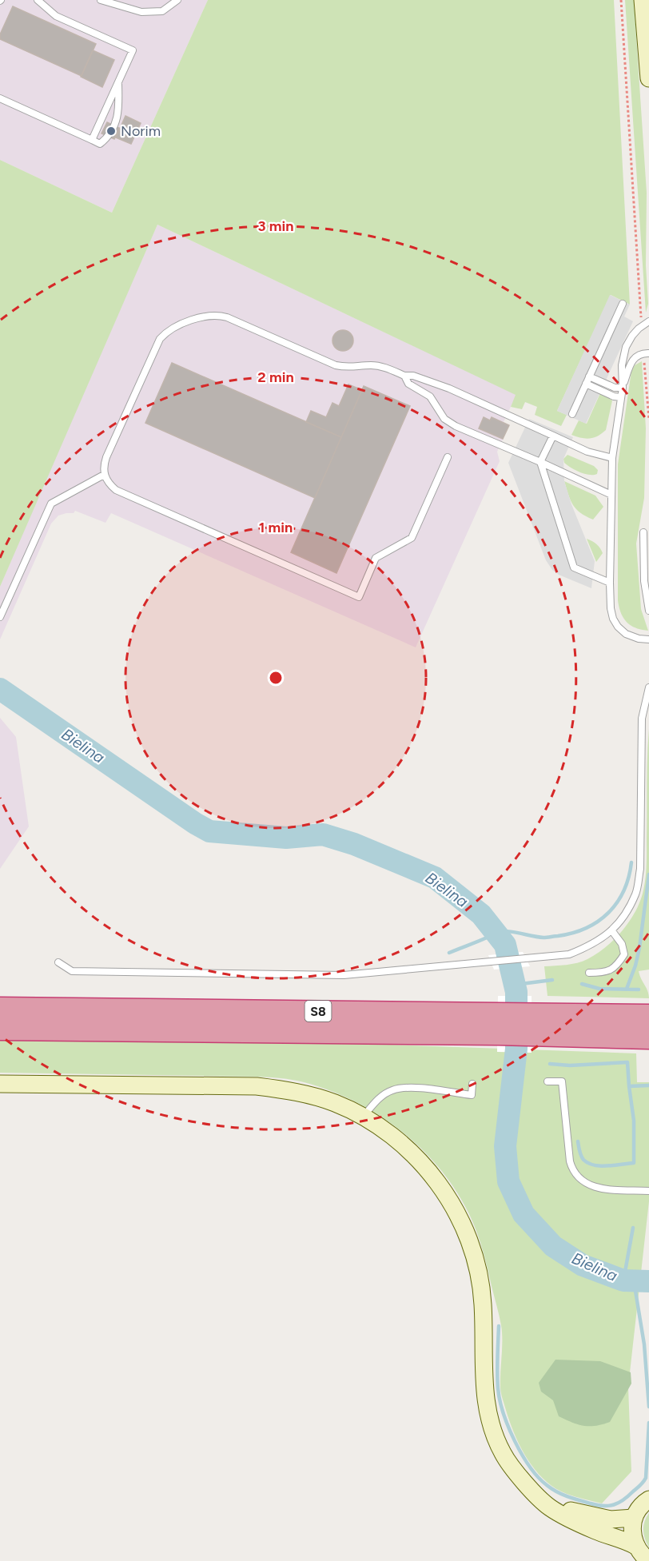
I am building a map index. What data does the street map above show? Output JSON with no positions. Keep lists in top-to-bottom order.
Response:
{
  "streets": {
    "highway": ["S8"]
  },
  "water": ["Bielina"],
  "places": ["Norim"],
  "rings": ["3 min", "2 min", "1 min"]
}
